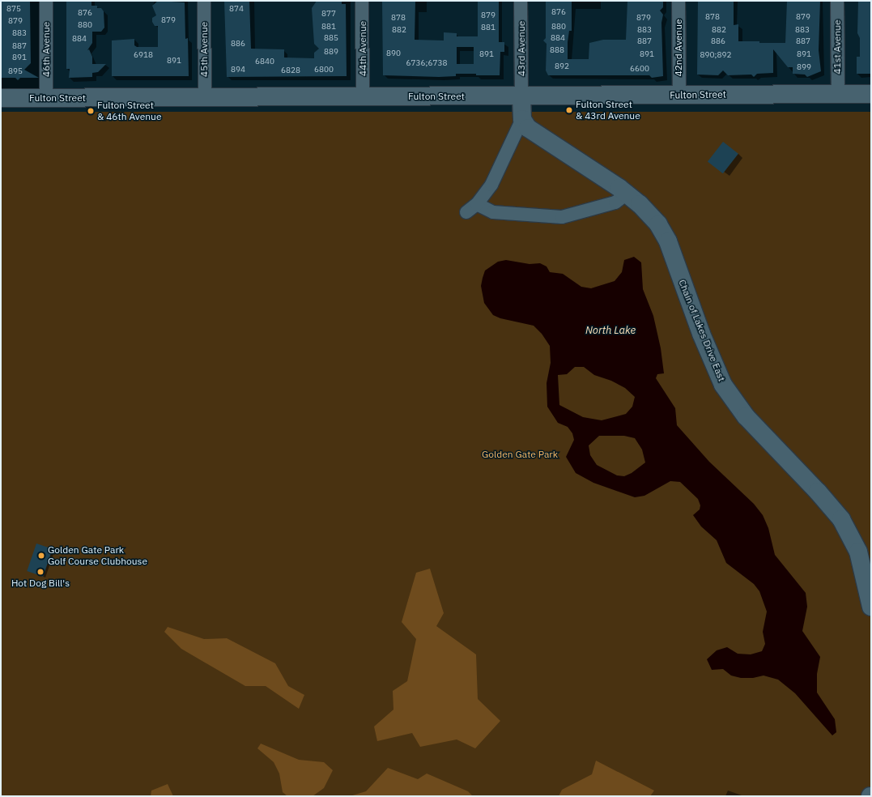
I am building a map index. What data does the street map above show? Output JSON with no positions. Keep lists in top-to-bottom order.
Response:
{
  "streets": {
    "main road": ["Fulton Street", "Chain of Lakes Drive East"],
    "street": [
      "41st Avenue",
      "42nd Avenue",
      "44th Avenue",
      "43rd Avenue",
      "46th Avenue",
      "45th Avenue"
    ]
  },
  "crossings": [
    ["41st Avenue", "Fulton Street"],
    ["42nd Avenue", "Fulton Street"],
    ["44th Avenue", "Fulton Street"],
    ["43rd Avenue", "Fulton Street"],
    ["46th Avenue", "Fulton Street"],
    ["45th Avenue", "Fulton Street"]
  ],
  "water": ["North Lake"],
  "parks": ["Golden Gate Park"],
  "places": [
    "Fulton Street & 43rd Avenue",
    "Fulton Street & 46th Avenue",
    "Golden Gate Park Golf Course Clubhouse",
    "Hot Dog Bill's"
  ],
  "house_numbers": [
    "875",
    "874",
    "876",
    "876",
    "877",
    "879",
    "878",
    "879",
    "878",
    "879",
    "879",
    "879",
    "880",
    "881",
    "880",
    "881",
    "882",
    "883",
    "882",
    "883",
    "883",
    "885",
    "884",
    "884",
    "887",
    "886",
    "887",
    "886",
    "887",
    "888",
    "889",
    "890",
    "891",
    "891",
    "891",
    "6918",
    "890;892",
    "891",
    "891",
    "6840",
    "6736;6738",
    "892",
    "899",
    "6600",
    "894",
    "6800",
    "6828",
    "895"
  ]
}
